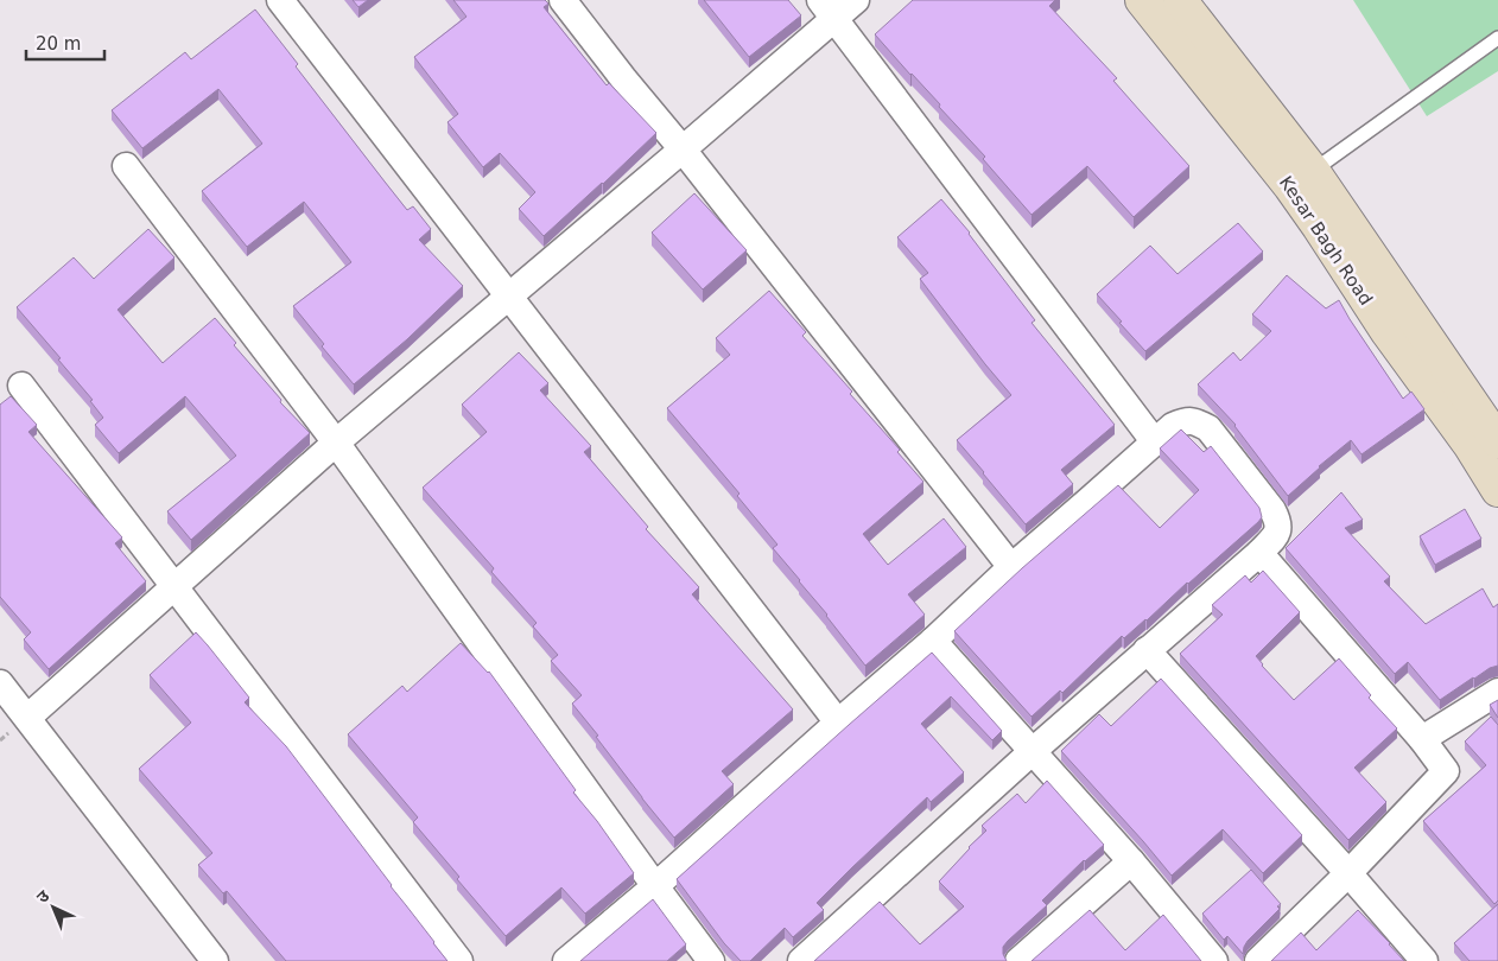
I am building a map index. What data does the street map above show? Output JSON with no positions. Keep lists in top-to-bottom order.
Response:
{
  "streets": {
    "main road": ["Kesar Bagh Road"]
  },
  "scale_bar": "20 m",
  "north": "top left"
}
